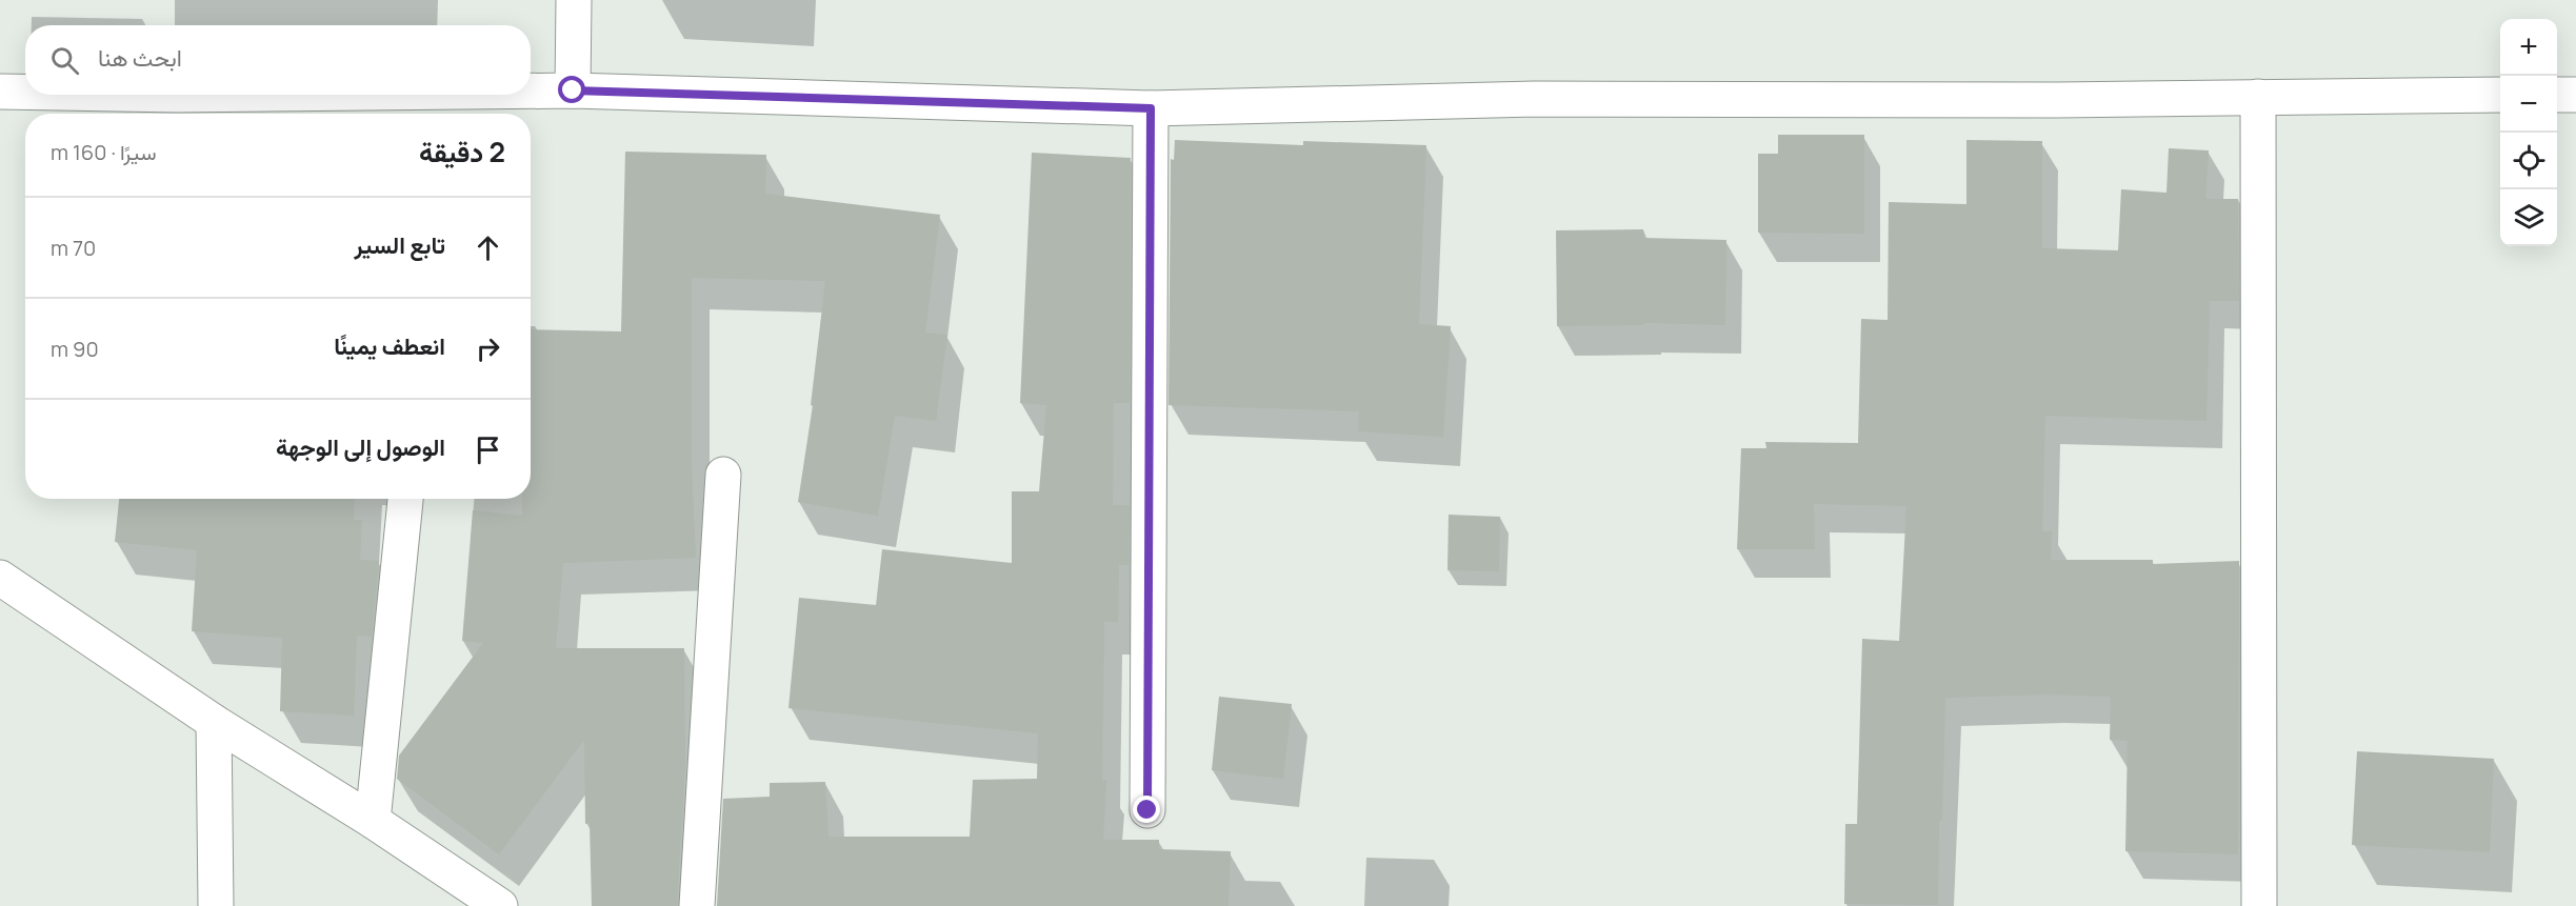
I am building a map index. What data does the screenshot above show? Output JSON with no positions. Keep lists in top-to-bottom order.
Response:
{
  "page": {
    "map_buttons": ["+", "−"],
    "search": "ابحث هنا",
    "heading": ["2 دقيقة", "سيرًا · 160 m"],
    "list": [
      ["تابع السير", "70 m"],
      ["انعطف يمينًا", "90 m"],
      "الوصول إلى الوجهة"
    ]
  }
}
